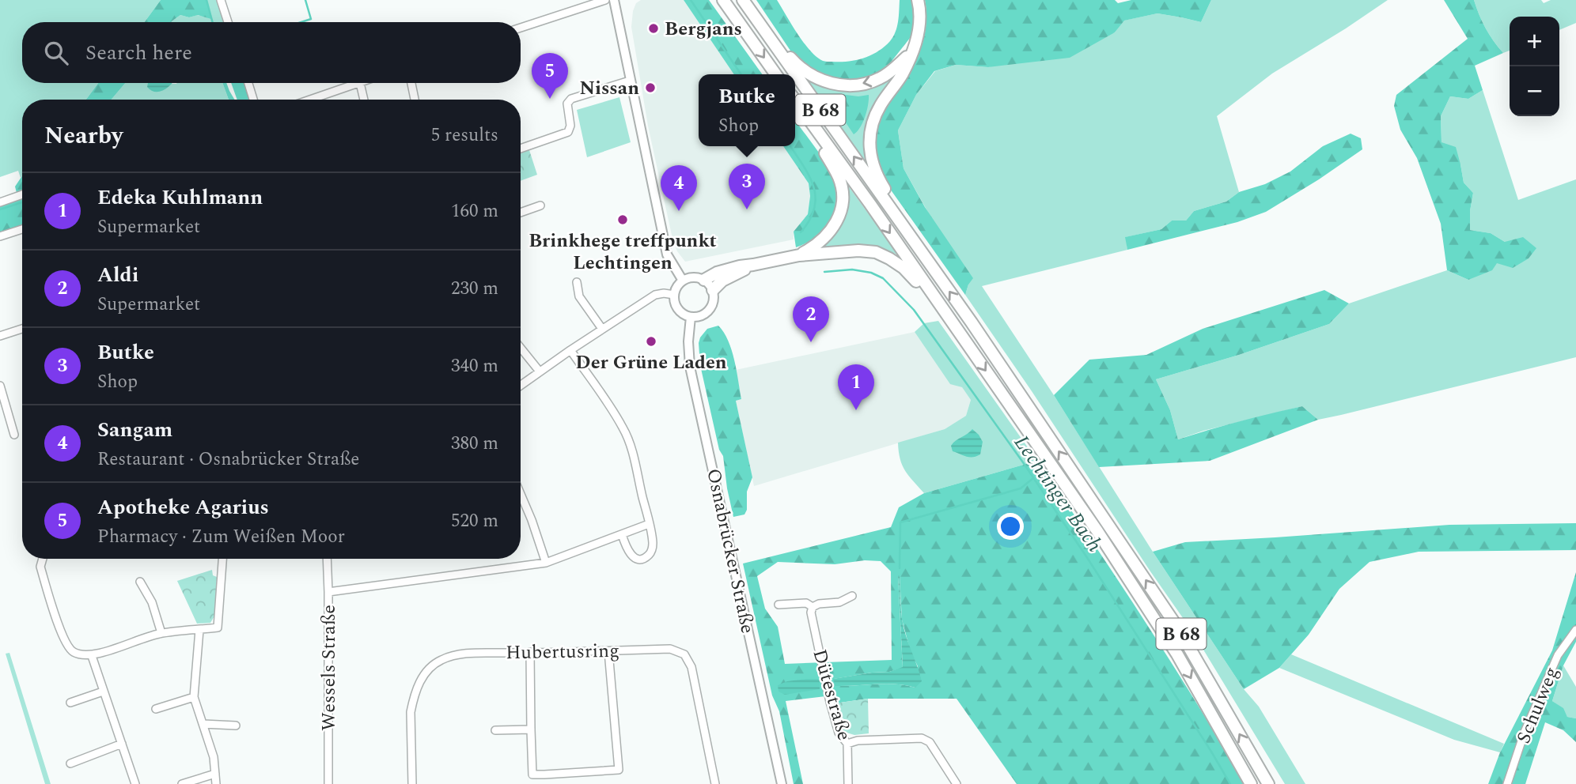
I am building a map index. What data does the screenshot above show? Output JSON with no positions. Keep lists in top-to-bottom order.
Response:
{
  "streets": {
    "highway": ["B 68"],
    "street": [
      "Osnabrücker Straße",
      "Hubertusring",
      "Wessels Straße",
      "Dütestraße",
      "Schulweg"
    ]
  },
  "water": ["Lechtinger Bach"],
  "places": [
    "Bergjans",
    "Nissan",
    "Brinkhege treffpunkt Lechtingen",
    "Der Grüne Laden"
  ],
  "page": {
    "map_buttons": ["+", "−"],
    "search": "Search here",
    "pins": [
      "5",
      "3",
      "4",
      "2",
      "1"
    ],
    "popup": ["Butke", "Shop"],
    "heading": ["Nearby", "5 results"],
    "list": [
      {
        "mark": "1",
        "name": "Edeka Kuhlmann",
        "note": "Supermarket",
        "value": "160 m"
      },
      {
        "mark": "2",
        "name": "Aldi",
        "note": "Supermarket",
        "value": "230 m"
      },
      {
        "mark": "3",
        "name": "Butke",
        "note": "Shop",
        "value": "340 m"
      },
      {
        "mark": "4",
        "name": "Sangam",
        "note": "Restaurant · Osnabrücker Straße",
        "value": "380 m"
      },
      {
        "mark": "5",
        "name": "Apotheke Agarius",
        "note": "Pharmacy · Zum Weißen Moor",
        "value": "520 m"
      }
    ]
  }
}
